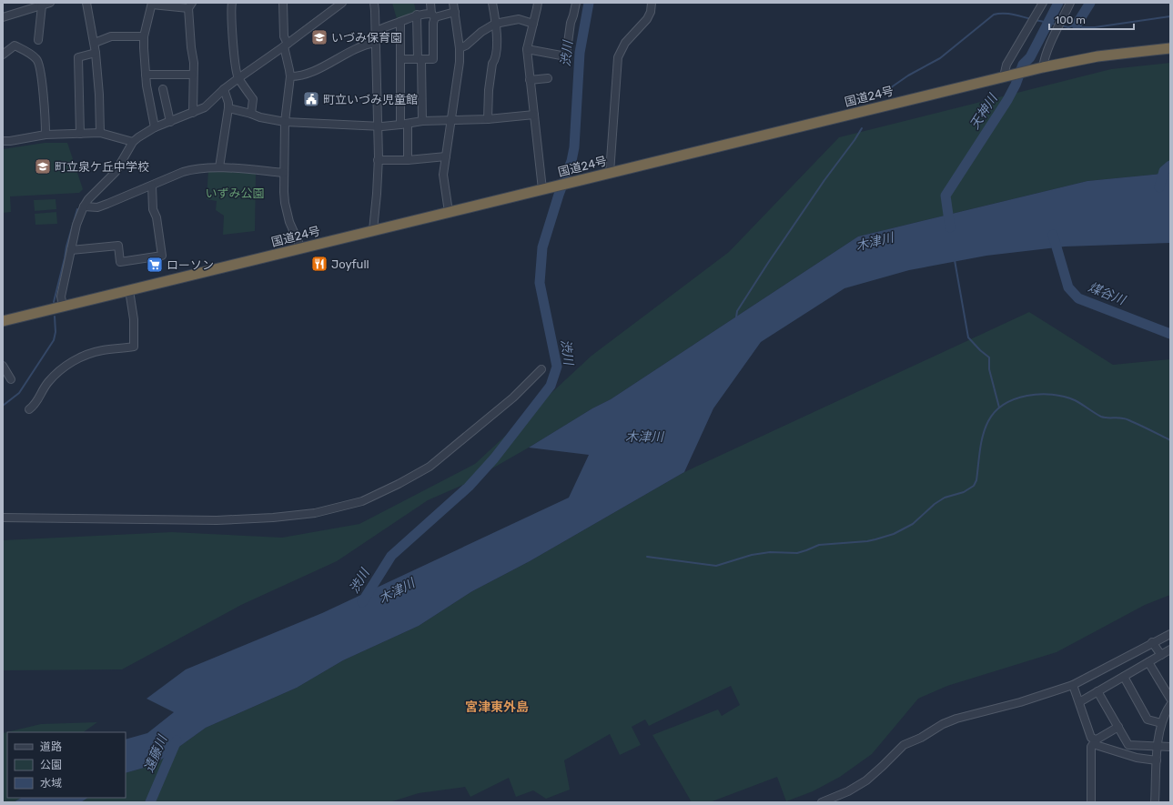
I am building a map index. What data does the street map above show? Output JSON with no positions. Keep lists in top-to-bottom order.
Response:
{
  "streets": {
    "highway": ["国道24号"]
  },
  "districts": ["宮津東外島"],
  "water": [
    "渋川",
    "天神川",
    "木津川",
    "煤谷川",
    "遠藤川"
  ],
  "parks": ["いずみ公園"],
  "places": {
    "school or university": ["いづみ保育園", "町立泉ケ丘中学校"],
    "public building": ["町立いづみ児童館"],
    "restaurant": ["Joyfull"],
    "supermarket": ["ローソン"]
  },
  "legend": ["道路", "公園", "水域"],
  "scale_bar": "100 m"
}
